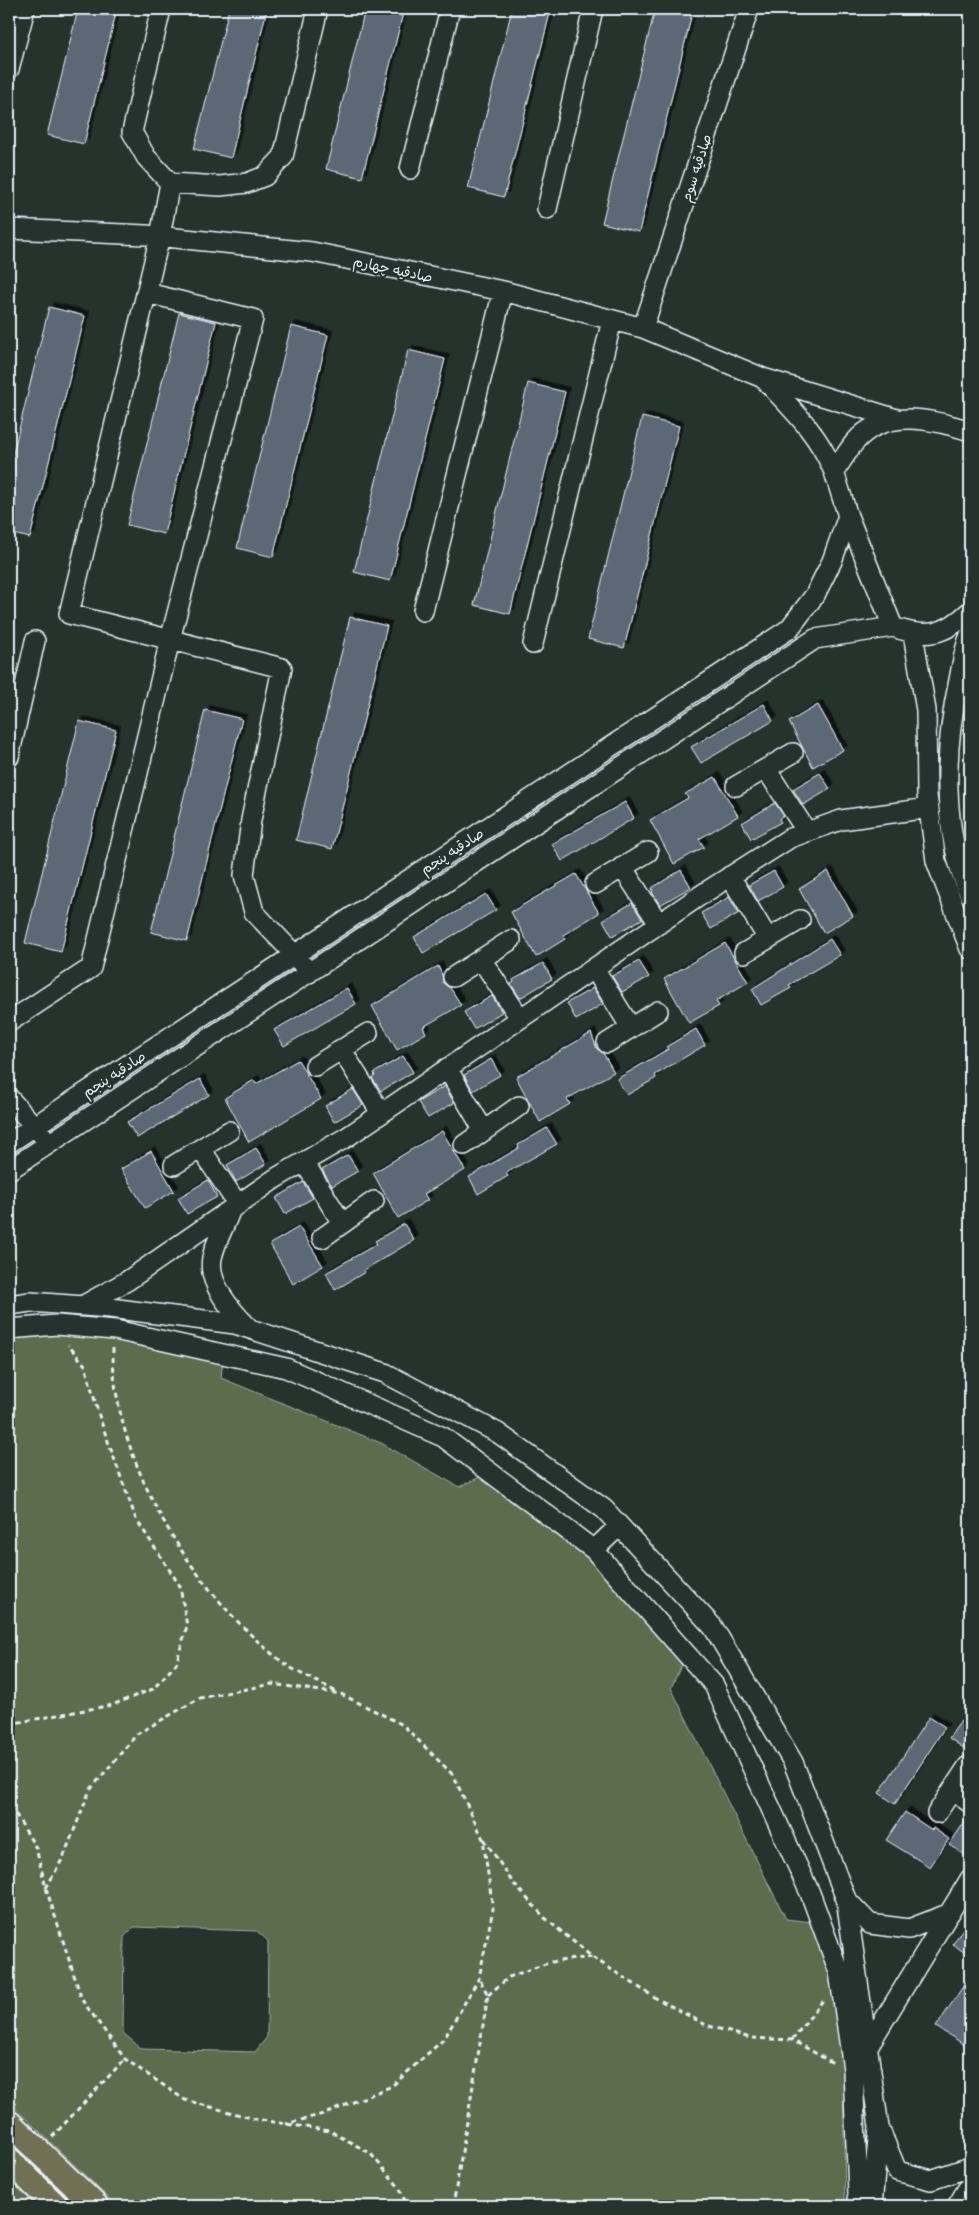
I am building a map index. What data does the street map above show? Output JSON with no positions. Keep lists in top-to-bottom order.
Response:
{
  "streets": {
    "street": ["صادقیه سوم", "صادقیه چهارم", "صادقیه پنجم"]
  },
  "crossings": [
    ["صادقیه سوم", "صادقیه چهارم"]
  ]
}
